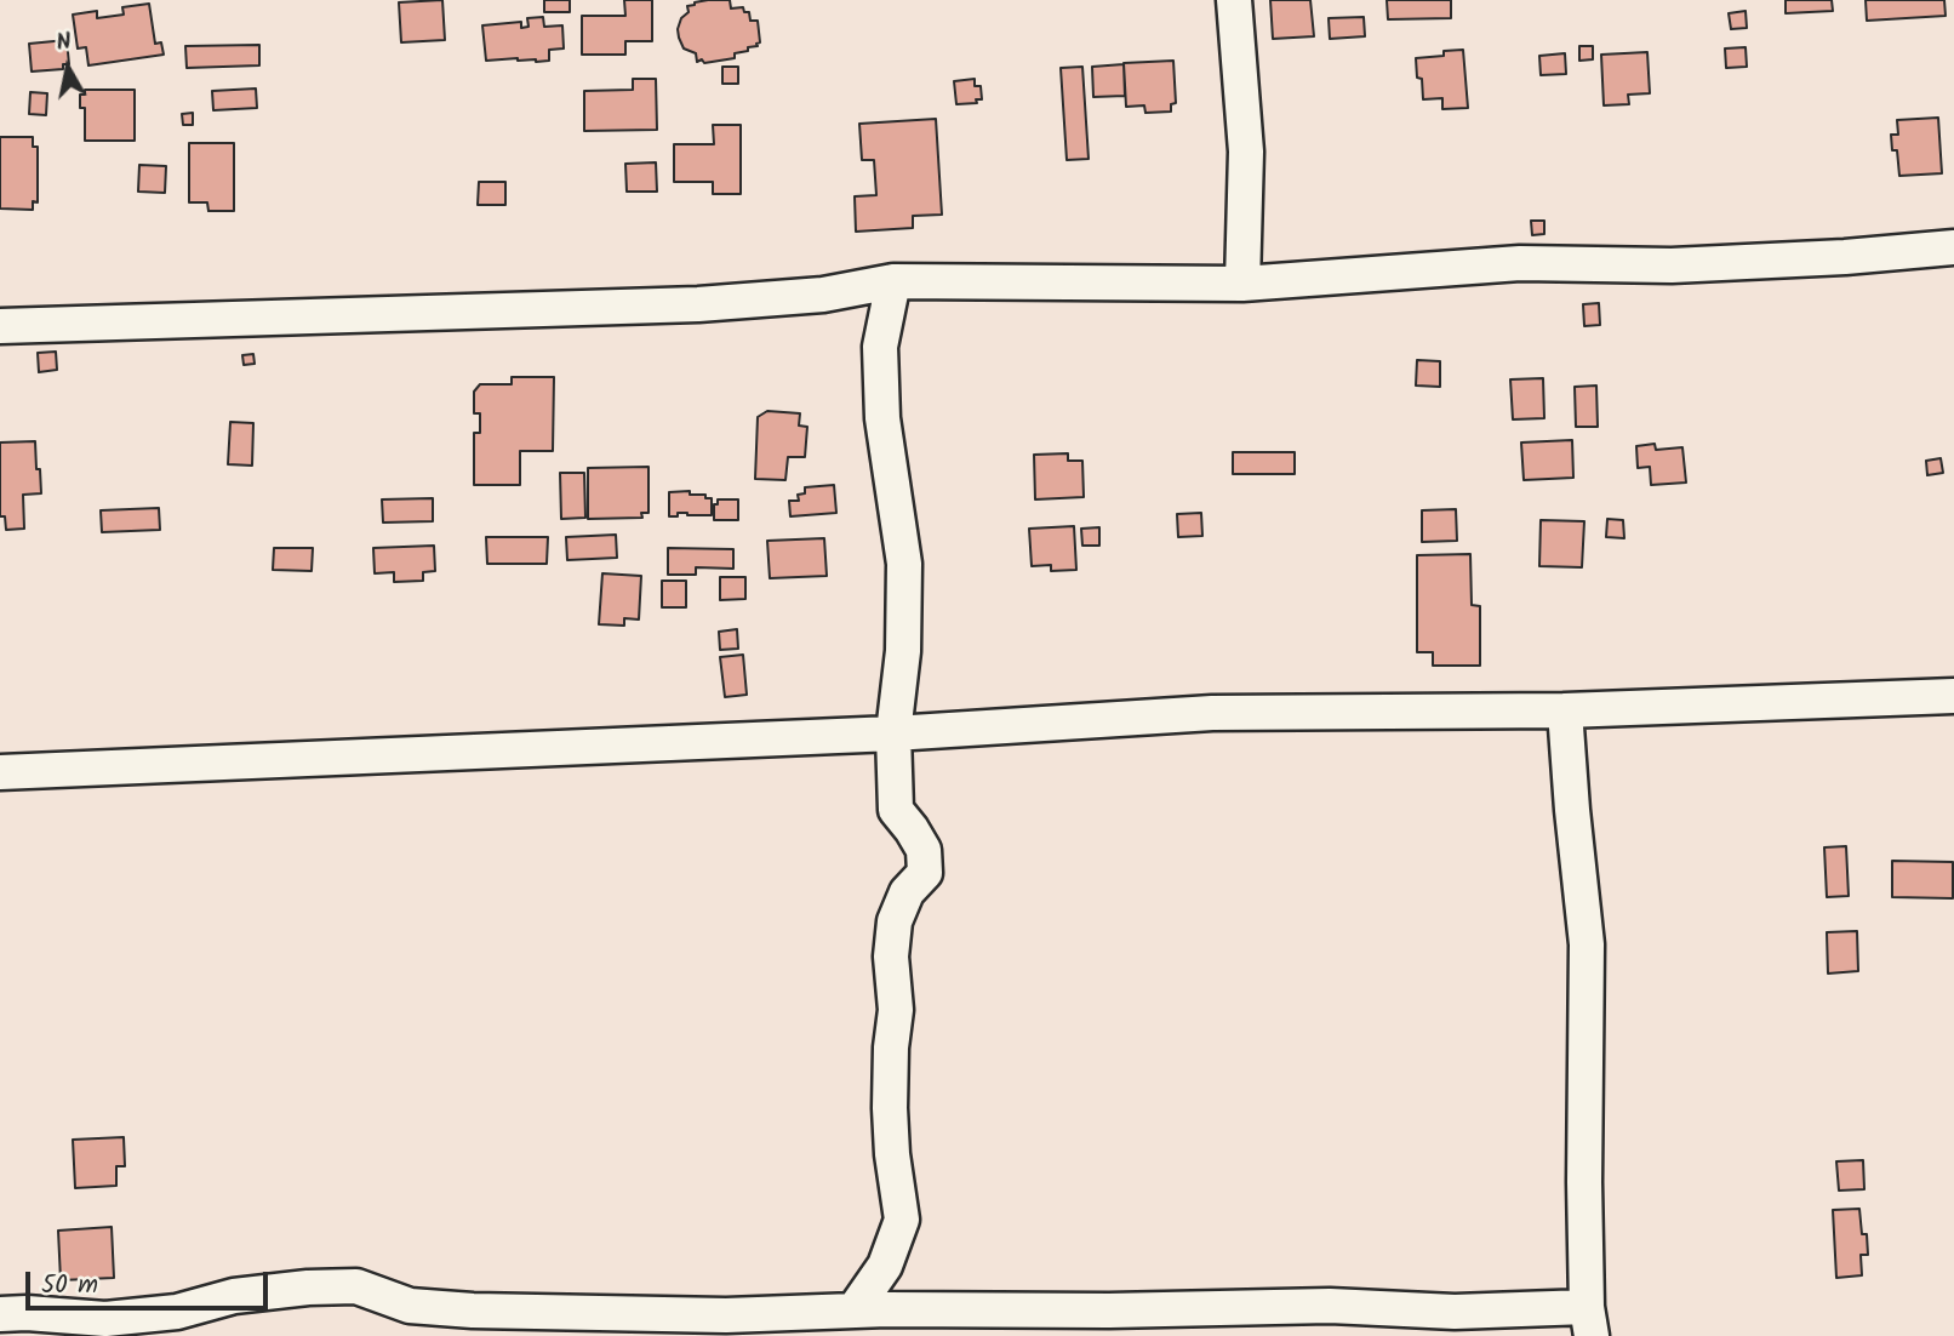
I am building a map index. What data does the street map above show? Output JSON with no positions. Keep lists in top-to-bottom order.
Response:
{
  "scale_bar": "50 m",
  "north": "top"
}
